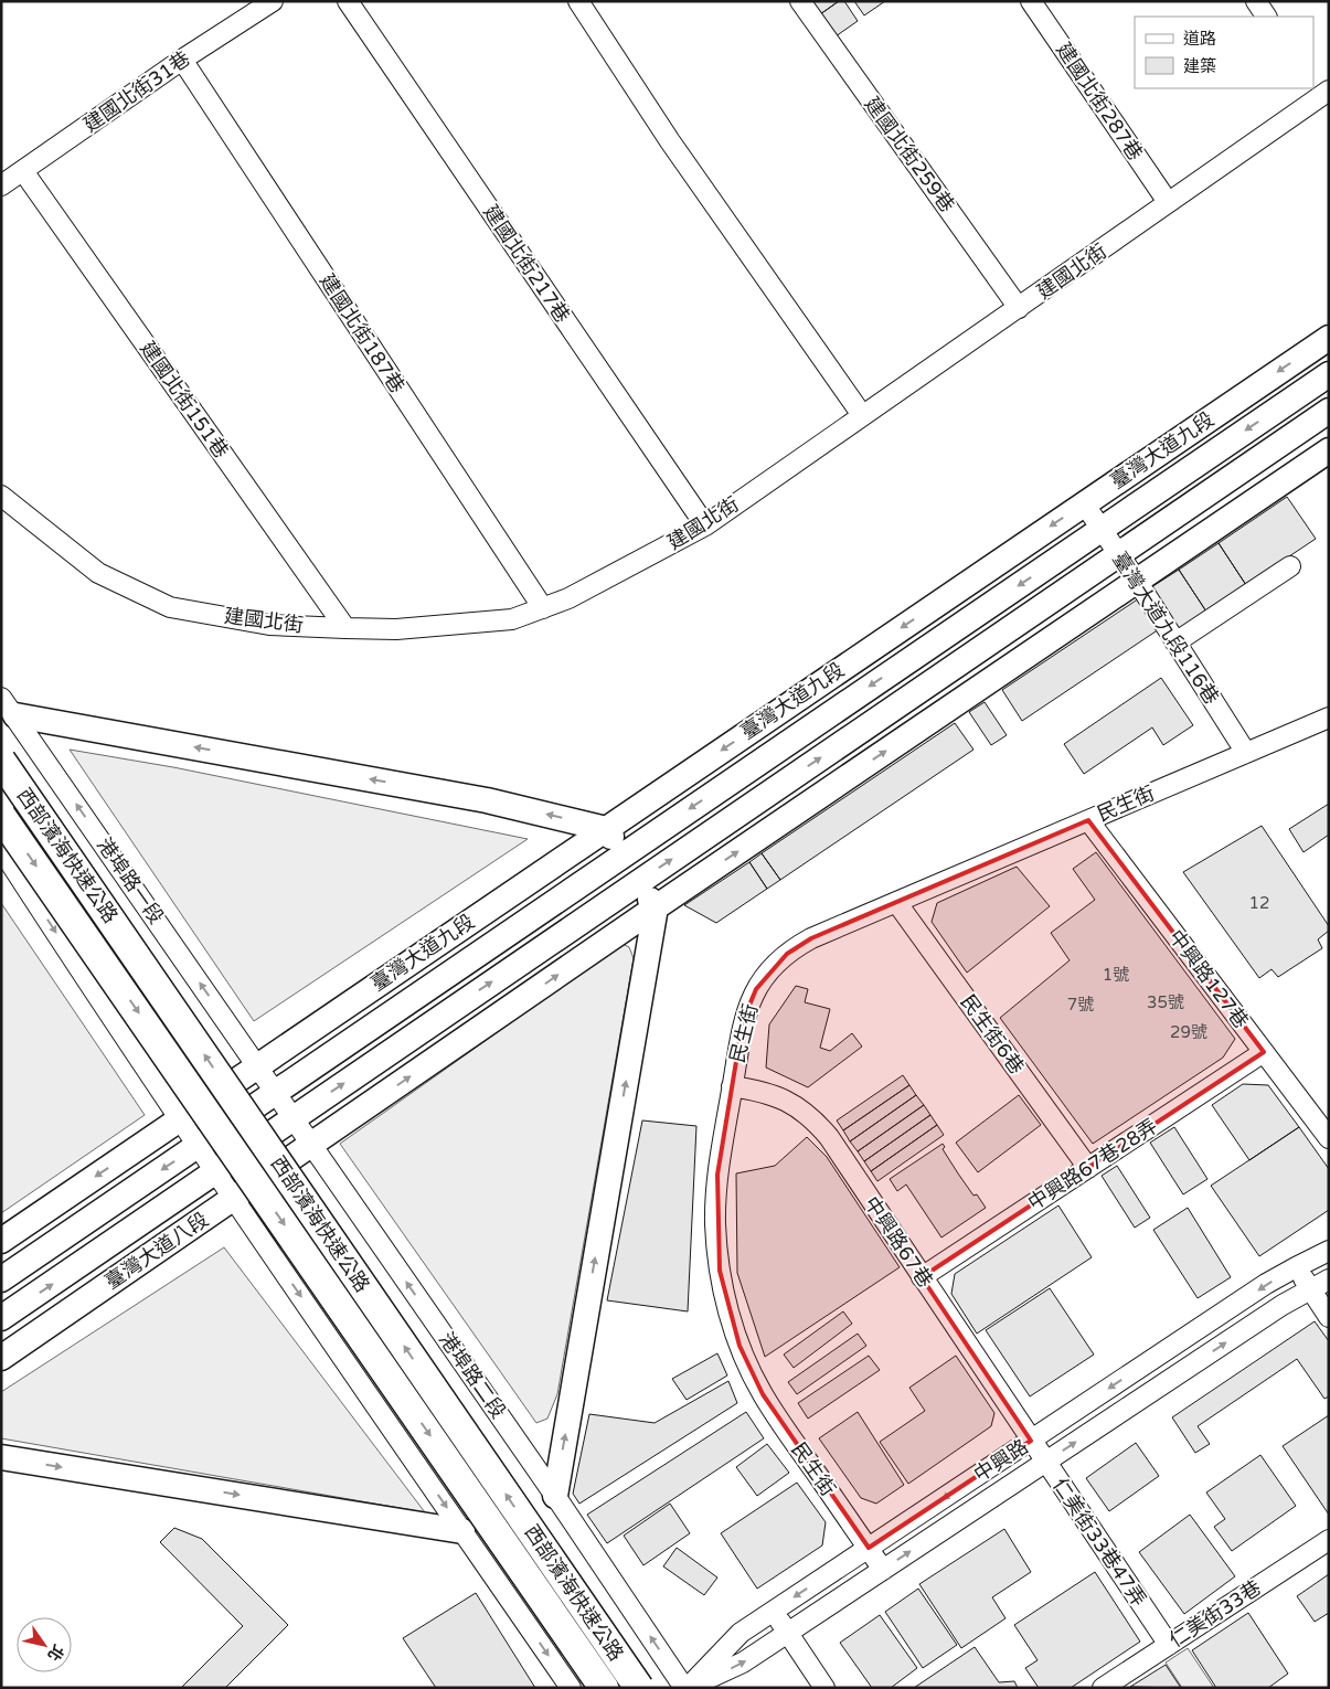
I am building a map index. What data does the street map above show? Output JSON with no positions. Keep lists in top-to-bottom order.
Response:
{
  "streets": {
    "highway": ["西部濱海快速公路"],
    "main road": ["臺灣大道九段", "臺灣大道八段"],
    "street": [
      "建國北街31巷",
      "建國北街287巷",
      "建國北街259巷",
      "建國北街217巷",
      "建國北街",
      "建國北街187巷",
      "建國北街151巷",
      "臺灣大道九段116巷",
      "民生街",
      "港埠路一段",
      "中興路127巷",
      "民生街6巷",
      "中興路67巷28弄",
      "中興路67巷",
      "港埠路二段",
      "中興路",
      "仁美街33巷47弄",
      "仁美街33巷"
    ]
  },
  "crossings": [
    ["建國北街31巷", "建國北街187巷"],
    ["建國北街31巷", "建國北街151巷"],
    ["建國北街287巷", "建國北街"],
    ["建國北街259巷", "建國北街"],
    ["建國北街217巷", "建國北街"],
    ["建國北街", "建國北街187巷"],
    ["建國北街", "建國北街151巷"],
    ["臺灣大道九段", "臺灣大道九段116巷"],
    ["臺灣大道九段", "港埠路一段"],
    ["臺灣大道九段", "港埠路二段"],
    ["臺灣大道九段116巷", "民生街"],
    ["民生街", "中興路127巷"],
    ["民生街", "民生街6巷"],
    ["民生街", "中興路67巷"],
    ["民生街", "中興路"],
    ["港埠路一段", "港埠路二段"],
    ["中興路127巷", "中興路67巷28弄"],
    ["民生街6巷", "中興路67巷28弄"],
    ["中興路67巷28弄", "中興路67巷"],
    ["中興路67巷", "中興路"],
    ["中興路67巷", "仁美街33巷47弄"],
    ["臺灣大道八段", "港埠路二段"],
    ["港埠路二段", "中興路"],
    ["中興路", "仁美街33巷47弄"],
    ["仁美街33巷47弄", "仁美街33巷"]
  ],
  "house_numbers": [
    "12",
    "1號",
    "35號",
    "7號",
    "29號"
  ],
  "legend": ["道路", "建築"],
  "north": "bottom right"
}
